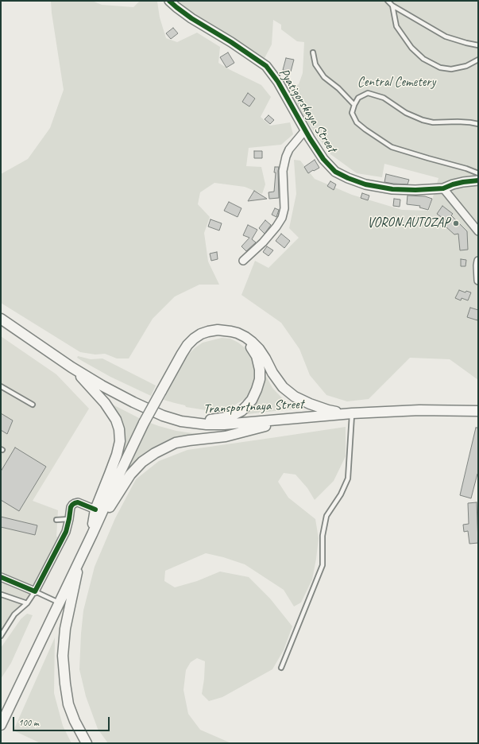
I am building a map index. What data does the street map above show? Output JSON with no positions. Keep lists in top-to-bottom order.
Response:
{
  "streets": {
    "main road": ["Transportnaya Street"],
    "street": ["Pyatigorskaya Street"]
  },
  "parks": ["Central Cemetery"],
  "places": ["VORON.AUTOZAP"],
  "scale_bar": "100 m"
}
